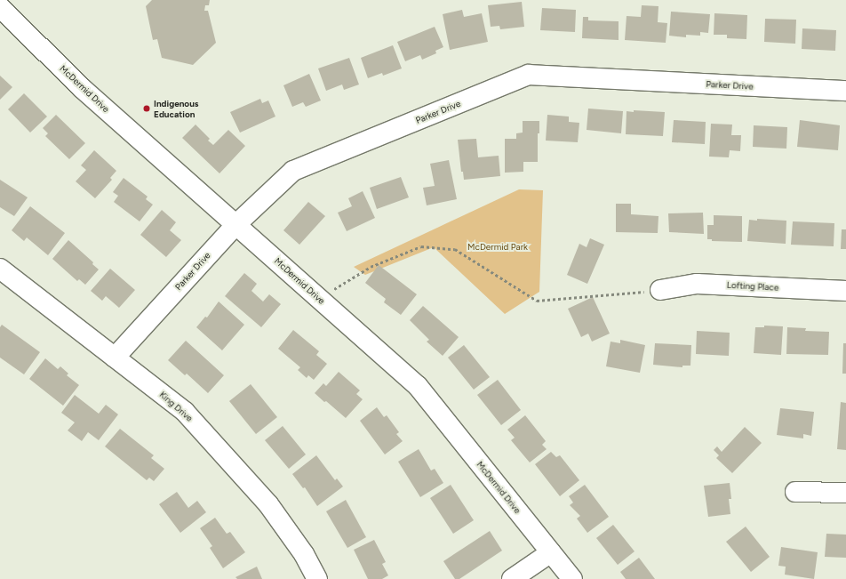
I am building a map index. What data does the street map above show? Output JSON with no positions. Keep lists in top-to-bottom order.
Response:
{
  "streets": {
    "street": [
      "Parker Drive",
      "McDermid Drive",
      "Lofting Place",
      "King Drive"
    ]
  },
  "crossings": [
    ["Parker Drive", "McDermid Drive"],
    ["Parker Drive", "King Drive"]
  ],
  "parks": ["McDermid Park"],
  "places": ["Indigenous Education"]
}
